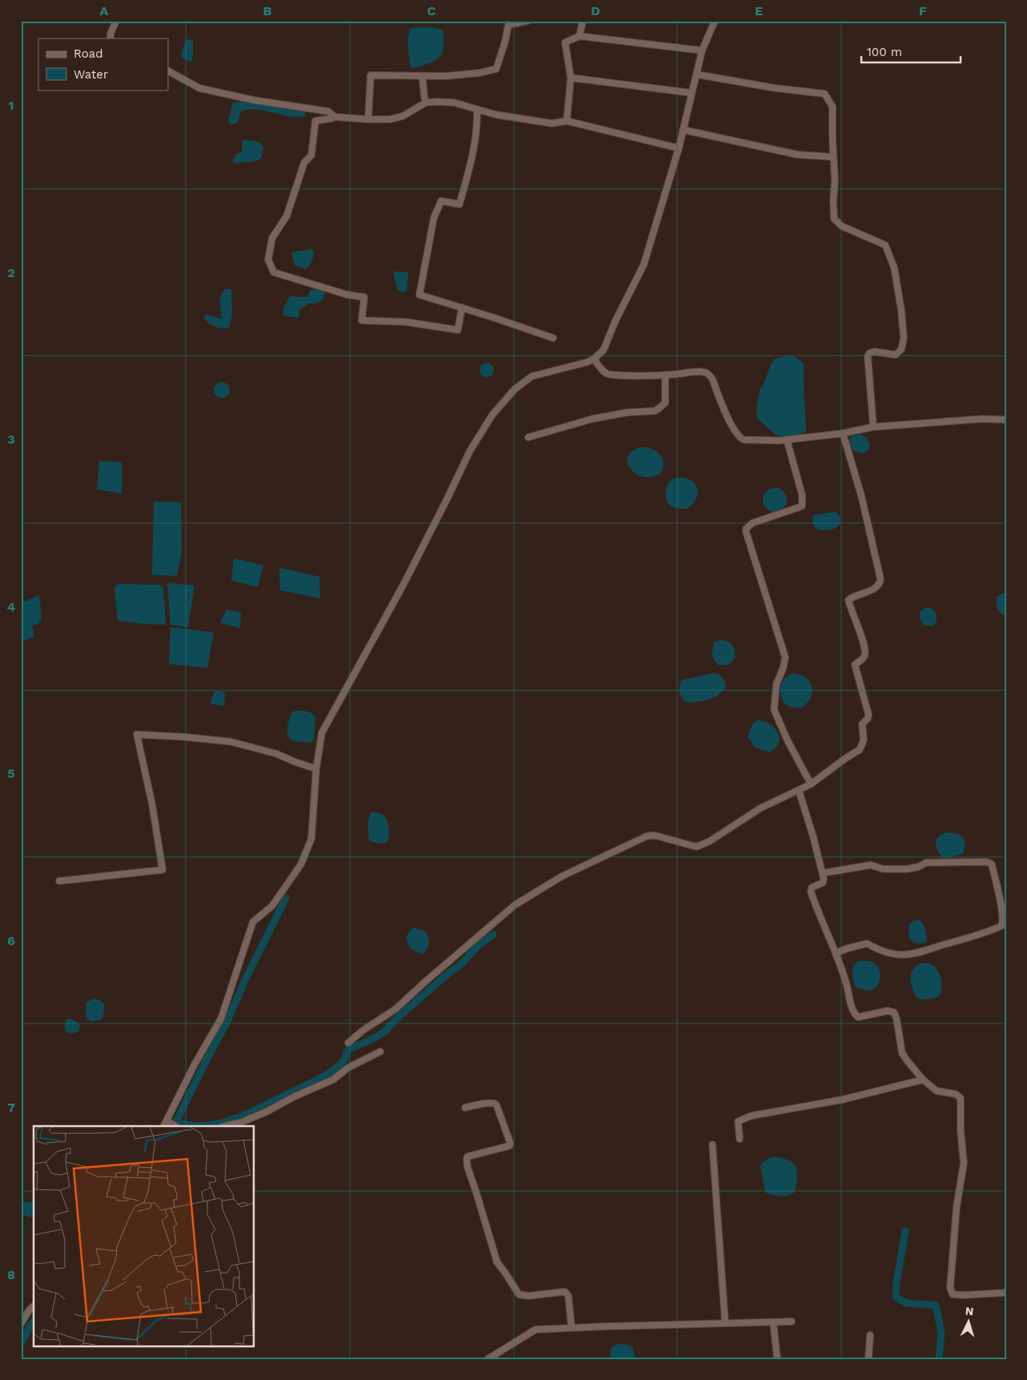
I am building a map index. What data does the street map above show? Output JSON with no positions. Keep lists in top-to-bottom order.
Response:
{
  "legend": ["Road", "Water"],
  "scale_bar": "100 m",
  "north": "top",
  "grid": {
    "columns": [
      "A",
      "B",
      "C",
      "D",
      "E",
      "F"
    ],
    "rows": [
      "1",
      "2",
      "3",
      "4",
      "5",
      "6",
      "7",
      "8"
    ]
  }
}
